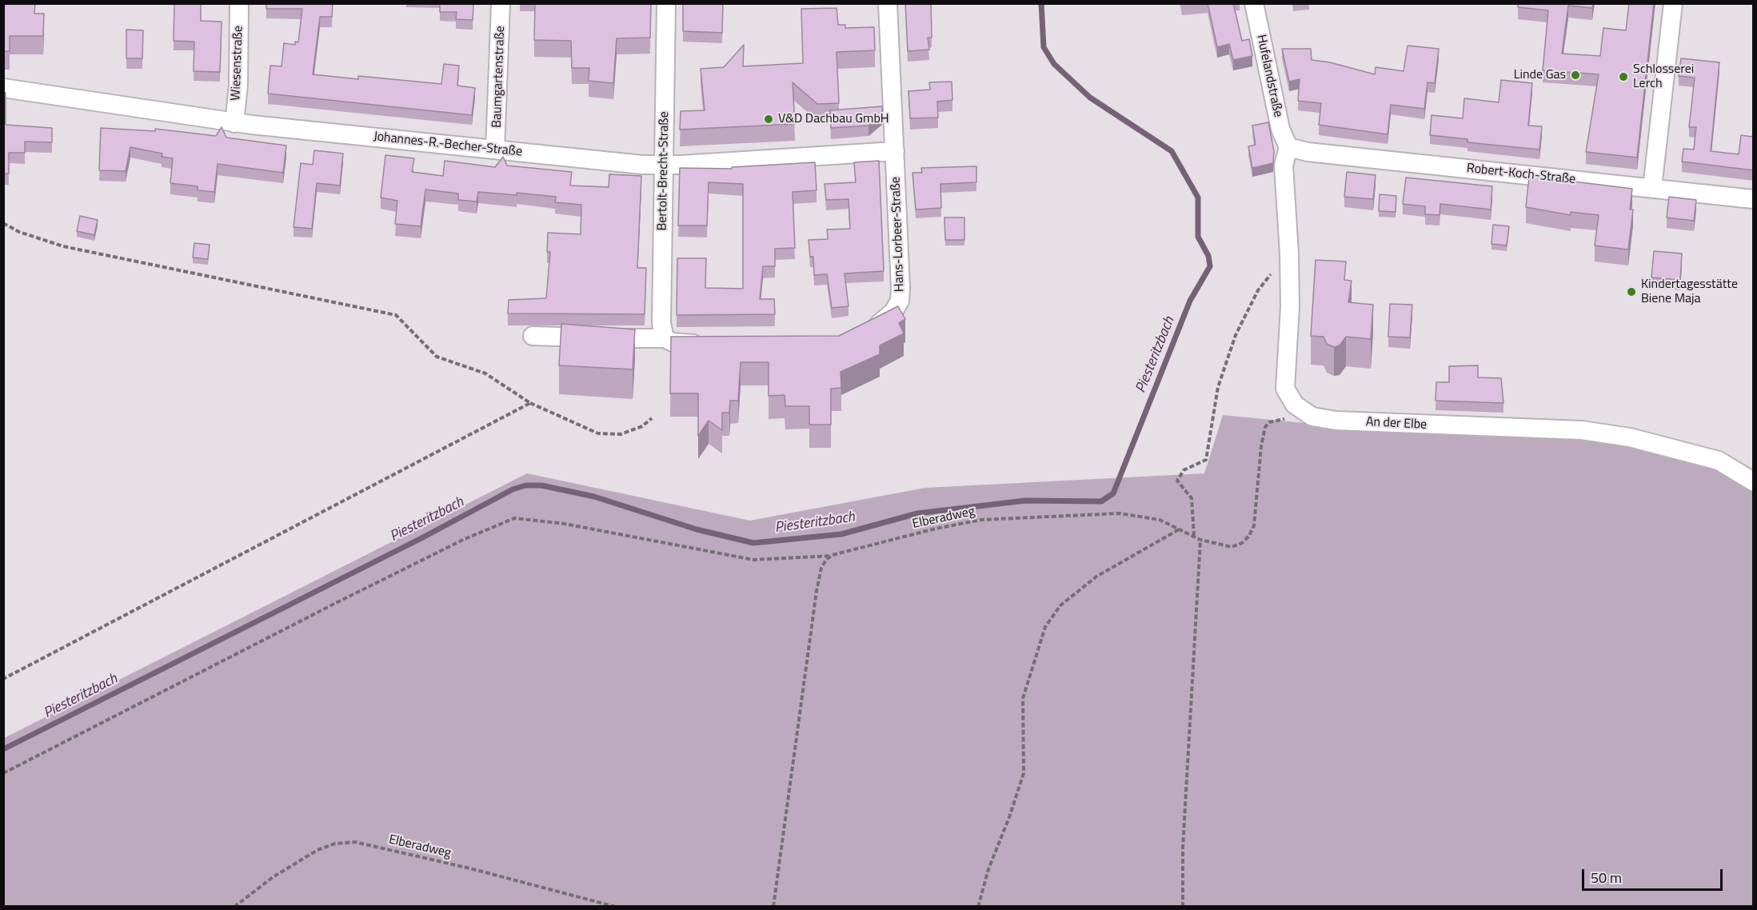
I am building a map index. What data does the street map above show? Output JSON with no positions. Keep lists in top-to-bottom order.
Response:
{
  "streets": {
    "street": [
      "Wiesenstraße",
      "Hufelandstraße",
      "Baumgartenstraße",
      "Johannes-R.-Becher-Straße",
      "Bertolt-Brecht-Straße",
      "Robert-Koch-Straße",
      "Hans-Lorbeer-Straße",
      "An der Elbe"
    ],
    "path": ["Elberadweg"]
  },
  "crossings": [
    ["Wiesenstraße", "Johannes-R.-Becher-Straße"],
    ["Hufelandstraße", "Robert-Koch-Straße"],
    ["Baumgartenstraße", "Johannes-R.-Becher-Straße"],
    ["Johannes-R.-Becher-Straße", "Bertolt-Brecht-Straße"],
    ["Johannes-R.-Becher-Straße", "Hans-Lorbeer-Straße"],
    ["An der Elbe", "Elberadweg"]
  ],
  "water": ["Piesteritzbach"],
  "places": [
    "Linde Gas",
    "Schlosserei Lerch",
    "V&D Dachbau GmbH",
    "Kindertagesstätte Biene Maja"
  ],
  "scale_bar": "50 m"
}
